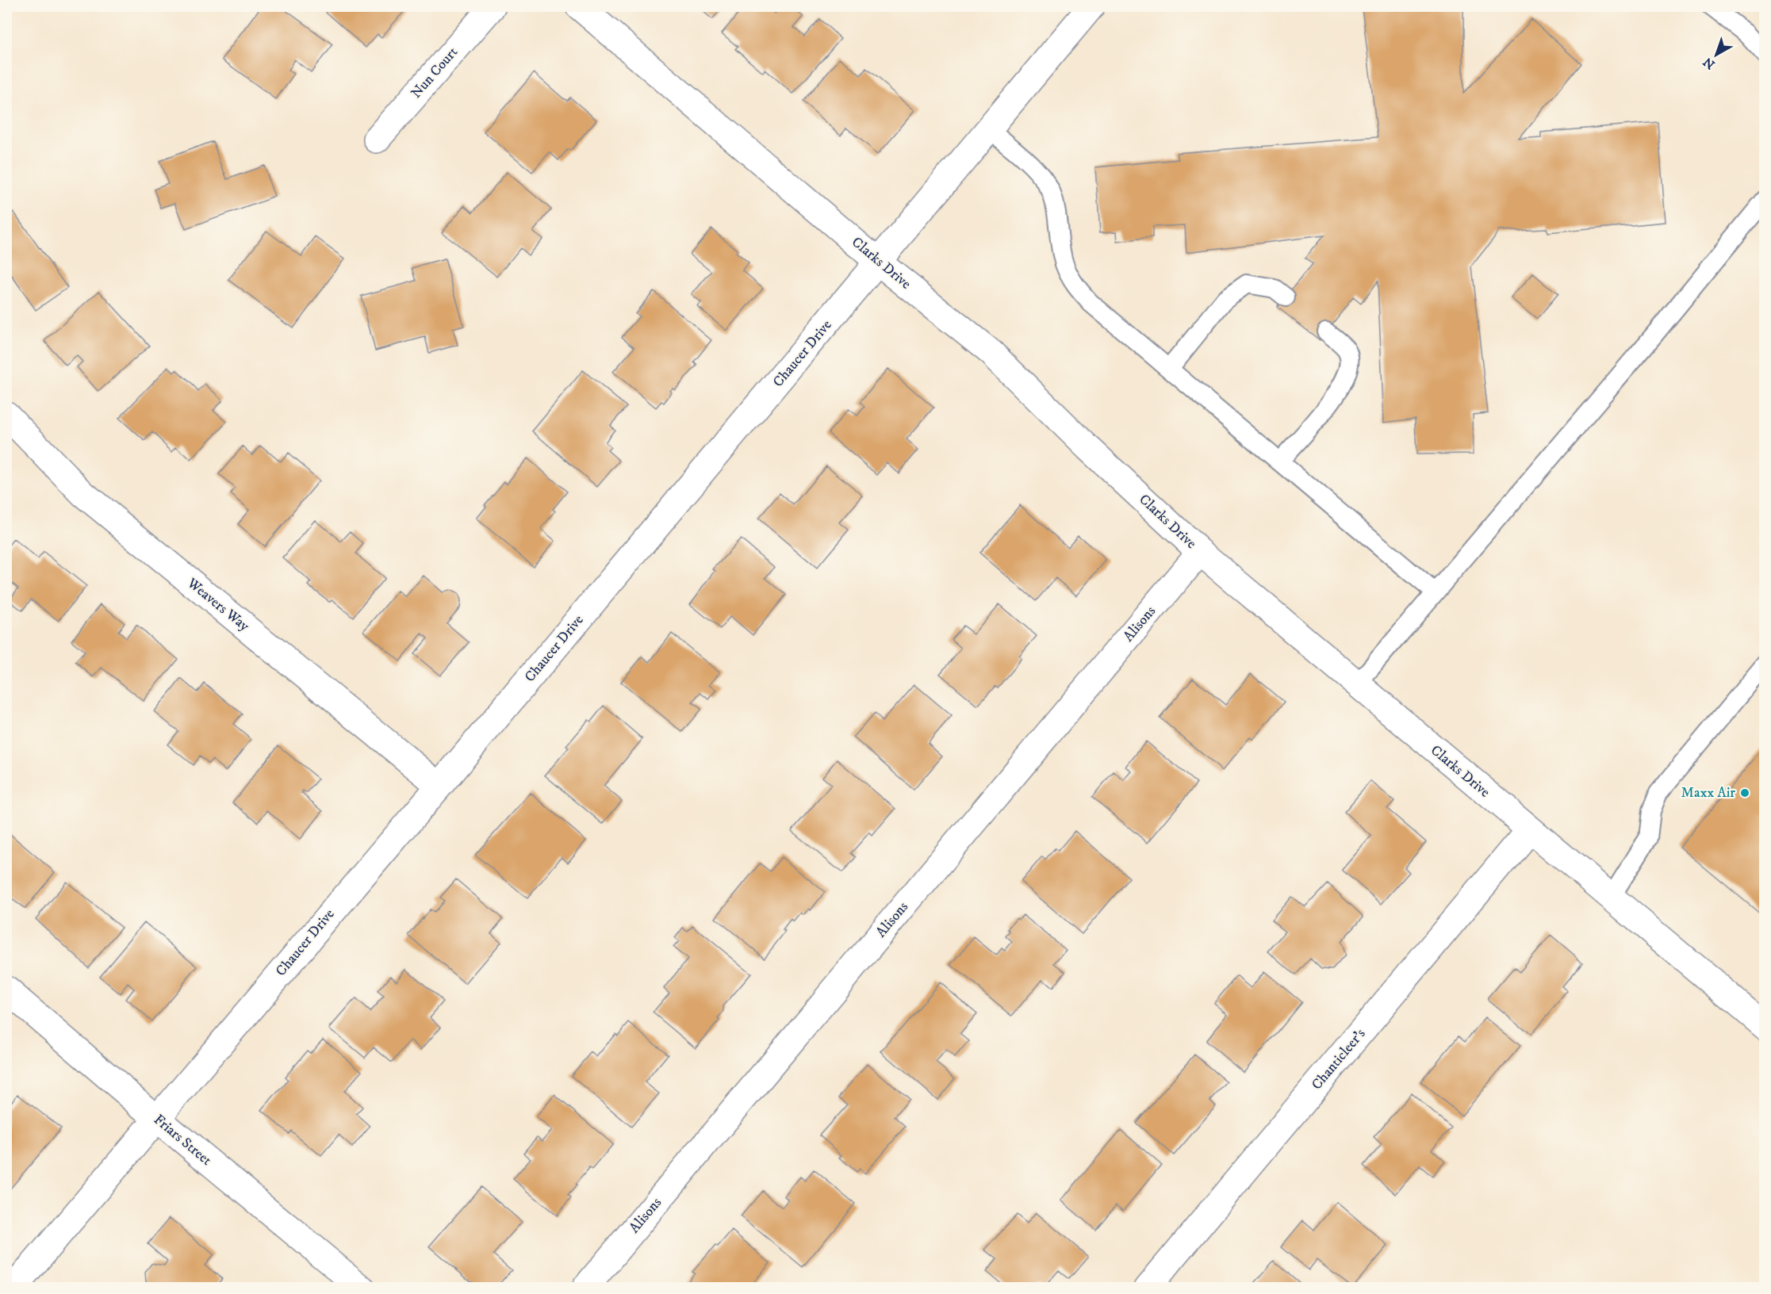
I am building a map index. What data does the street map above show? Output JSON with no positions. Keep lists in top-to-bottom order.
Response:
{
  "streets": {
    "street": [
      "Nun Court",
      "Clarks Drive",
      "Chaucer Drive",
      "Weavers Way",
      "Alisons",
      "Chanticleer's",
      "Friars Street"
    ]
  },
  "crossings": [
    ["Clarks Drive", "Chaucer Drive"],
    ["Clarks Drive", "Alisons"],
    ["Clarks Drive", "Chanticleer's"],
    ["Chaucer Drive", "Weavers Way"],
    ["Chaucer Drive", "Friars Street"]
  ],
  "places": ["Maxx Air"],
  "north": "bottom left"
}
